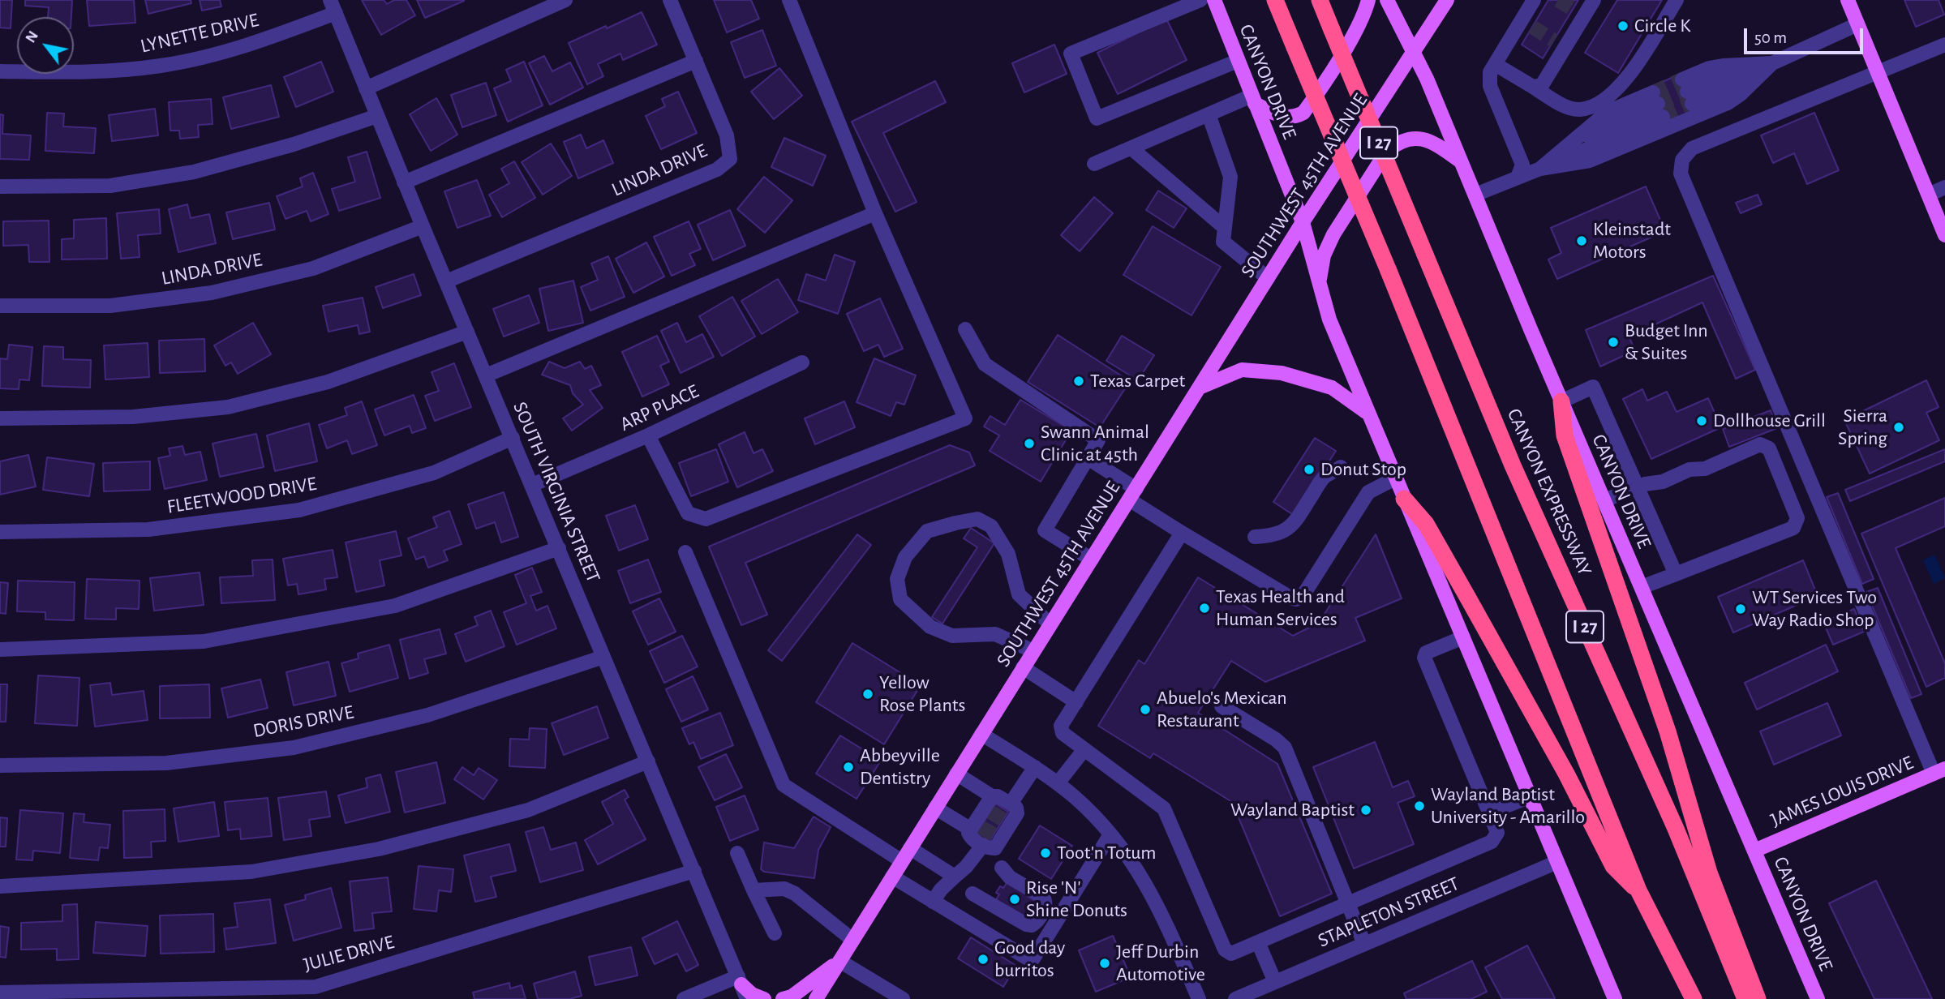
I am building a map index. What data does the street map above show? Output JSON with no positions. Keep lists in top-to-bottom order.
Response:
{
  "streets": {
    "highway": ["I 27", "CANYON EXPRESSWAY"],
    "main road": ["CANYON DRIVE", "SOUTHWEST 45TH AVENUE", "JAMES LOUIS DRIVE"],
    "street": [
      "LYNETTE DRIVE",
      "LINDA DRIVE",
      "ARP PLACE",
      "SOUTH VIRGINIA STREET",
      "FLEETWOOD DRIVE",
      "DORIS DRIVE",
      "STAPLETON STREET",
      "JULIE DRIVE"
    ]
  },
  "crossings": [
    ["LYNETTE DRIVE", "SOUTH VIRGINIA STREET"],
    ["CANYON DRIVE", "SOUTHWEST 45TH AVENUE"],
    ["CANYON DRIVE", "JAMES LOUIS DRIVE"],
    ["CANYON DRIVE", "STAPLETON STREET"],
    ["LINDA DRIVE", "SOUTH VIRGINIA STREET"],
    ["ARP PLACE", "SOUTH VIRGINIA STREET"],
    ["SOUTH VIRGINIA STREET", "FLEETWOOD DRIVE"],
    ["SOUTH VIRGINIA STREET", "DORIS DRIVE"],
    ["SOUTH VIRGINIA STREET", "JULIE DRIVE"]
  ],
  "places": [
    "Circle K",
    "Kleinstadt Motors",
    "Budget Inn & Suites",
    "Texas Carpet",
    "Dollhouse Grill",
    "Sierra Spring",
    "Swann Animal Clinic at 45th",
    "Donut Stop",
    "Texas Health and Human Services",
    "WT Services Two Way Radio Shop",
    "Yellow Rose Plants",
    "Abuelo's Mexican Restaurant",
    "Abbeyville Dentistry",
    "Wayland Baptist University - Amarillo",
    "Wayland Baptist",
    "Toot'n Totum",
    "Rise 'N' Shine Donuts",
    "Good day burritos",
    "Jeff Durbin Automotive"
  ],
  "scale_bar": "50 m",
  "north": "top left"
}
